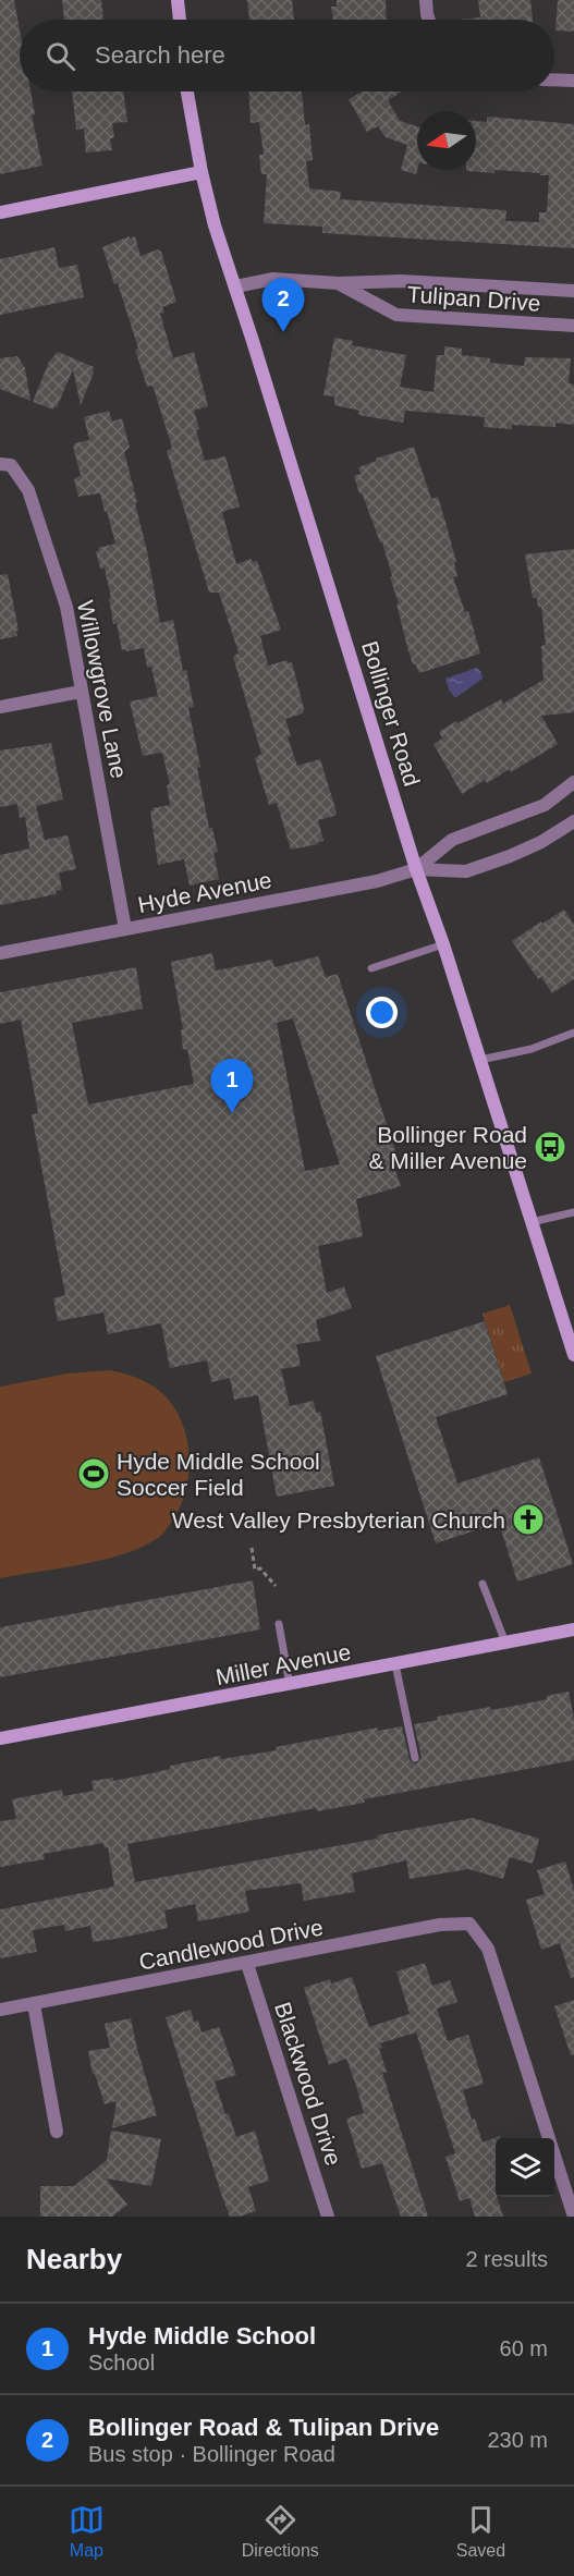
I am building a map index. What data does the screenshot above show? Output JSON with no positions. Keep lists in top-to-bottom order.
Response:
{
  "streets": {
    "main road": ["Bollinger Road", "Miller Avenue"],
    "street": [
      "Tulipan Drive",
      "Willowgrove Lane",
      "Hyde Avenue",
      "Candlewood Drive",
      "Blackwood Drive"
    ]
  },
  "crossings": [
    ["Tulipan Drive", "Bollinger Road"],
    ["Willowgrove Lane", "Hyde Avenue"],
    ["Bollinger Road", "Hyde Avenue"],
    ["Candlewood Drive", "Blackwood Drive"]
  ],
  "places": {
    "bus stop": ["Bollinger Road & Miller Avenue"],
    "sports": ["Hyde Middle School Soccer Field"],
    "church": ["West Valley Presbyterian Church"]
  },
  "north": "left",
  "page": {
    "search": "Search here",
    "pins": ["2", "1"],
    "heading": ["Nearby", "2 results"],
    "list": [
      {
        "mark": "1",
        "name": "Hyde Middle School",
        "note": "School",
        "value": "60 m"
      },
      {
        "mark": "2",
        "name": "Bollinger Road & Tulipan Drive",
        "note": "Bus stop · Bollinger Road",
        "value": "230 m"
      }
    ],
    "nav": ["Map", "Directions", "Saved"]
  }
}
